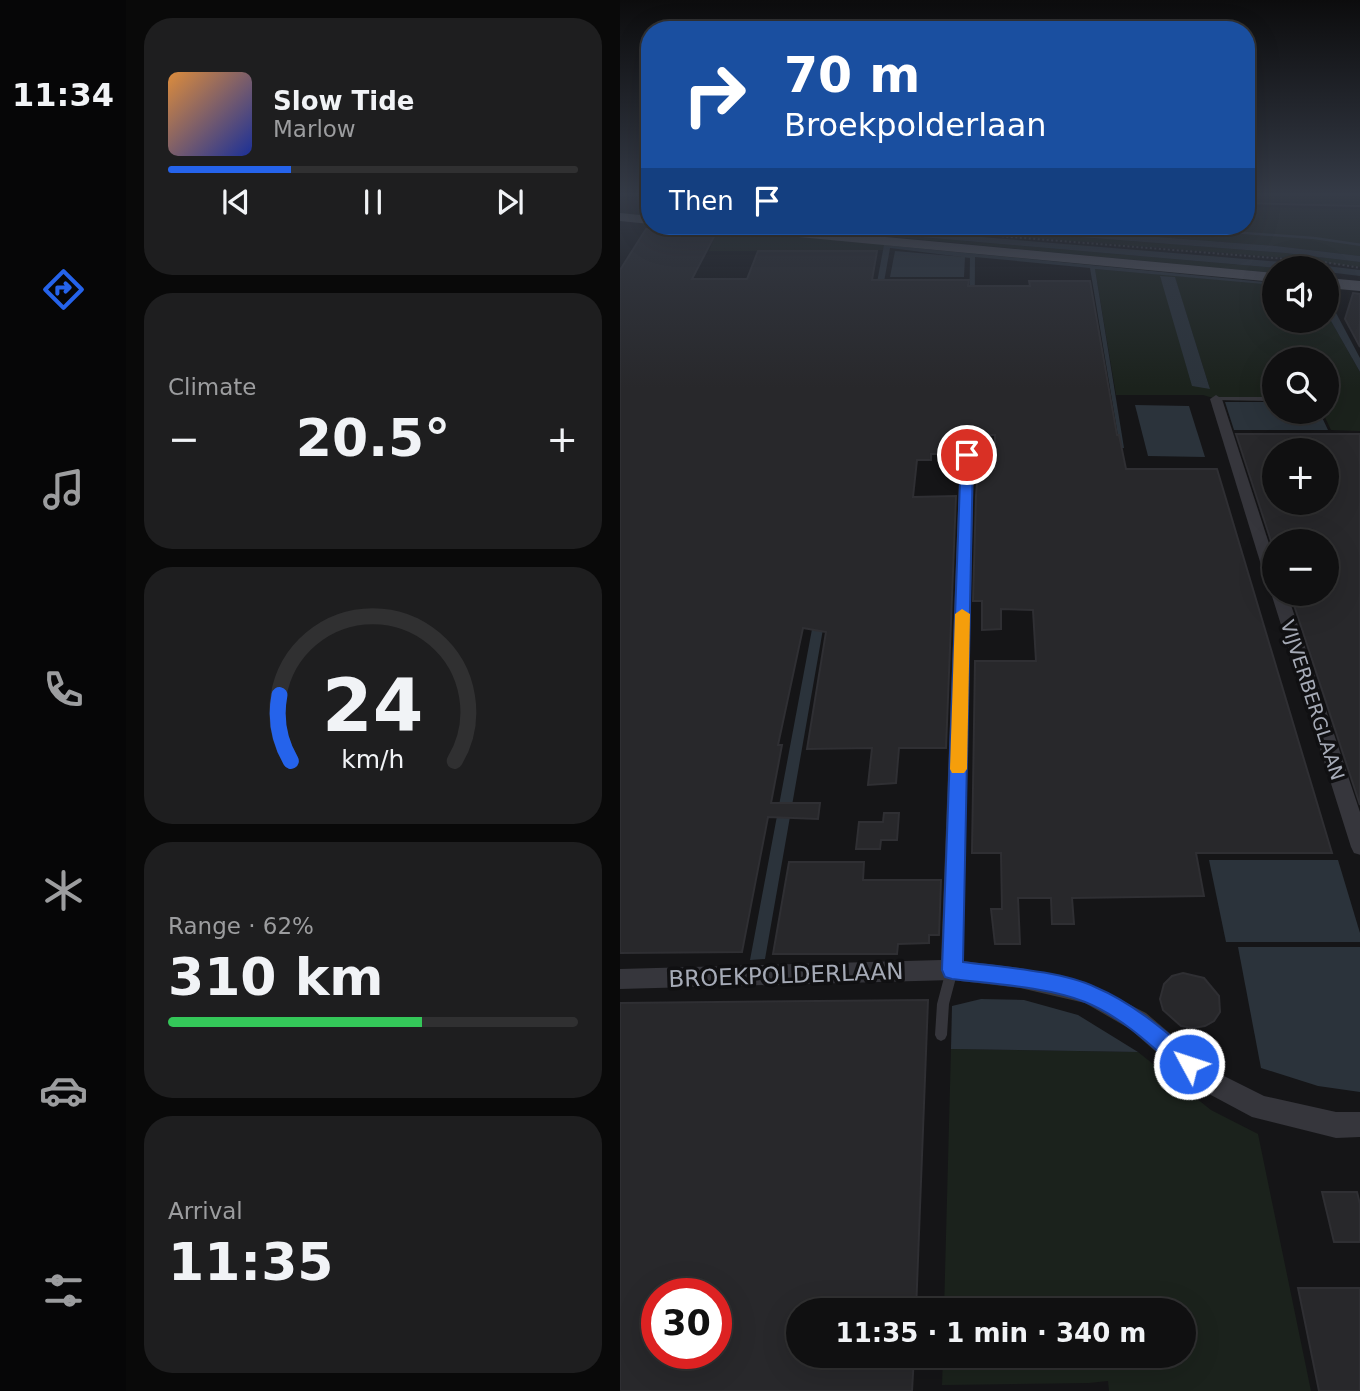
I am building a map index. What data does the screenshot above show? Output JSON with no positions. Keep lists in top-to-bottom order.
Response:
{
  "streets": {
    "street": ["VIJVERBERGLAAN", "BROEKPOLDERLAAN"]
  },
  "page": {
    "tabs": "11:34",
    "turn": ["70 m", "Broekpolderlaan"],
    "song": ["Slow Tide", "Marlow"],
    "then": "Then",
    "map_buttons": ["+", "−"],
    "tile": [
      "Climate",
      ["Range · 62%", "310 km"],
      ["Arrival", "11:35"]
    ],
    "heat": ["−", "20.5°", "+"],
    "limit": "30",
    "trip": "11:35 · 1 min · 340 m",
    "gauge": ["24", "km/h"]
  }
}
